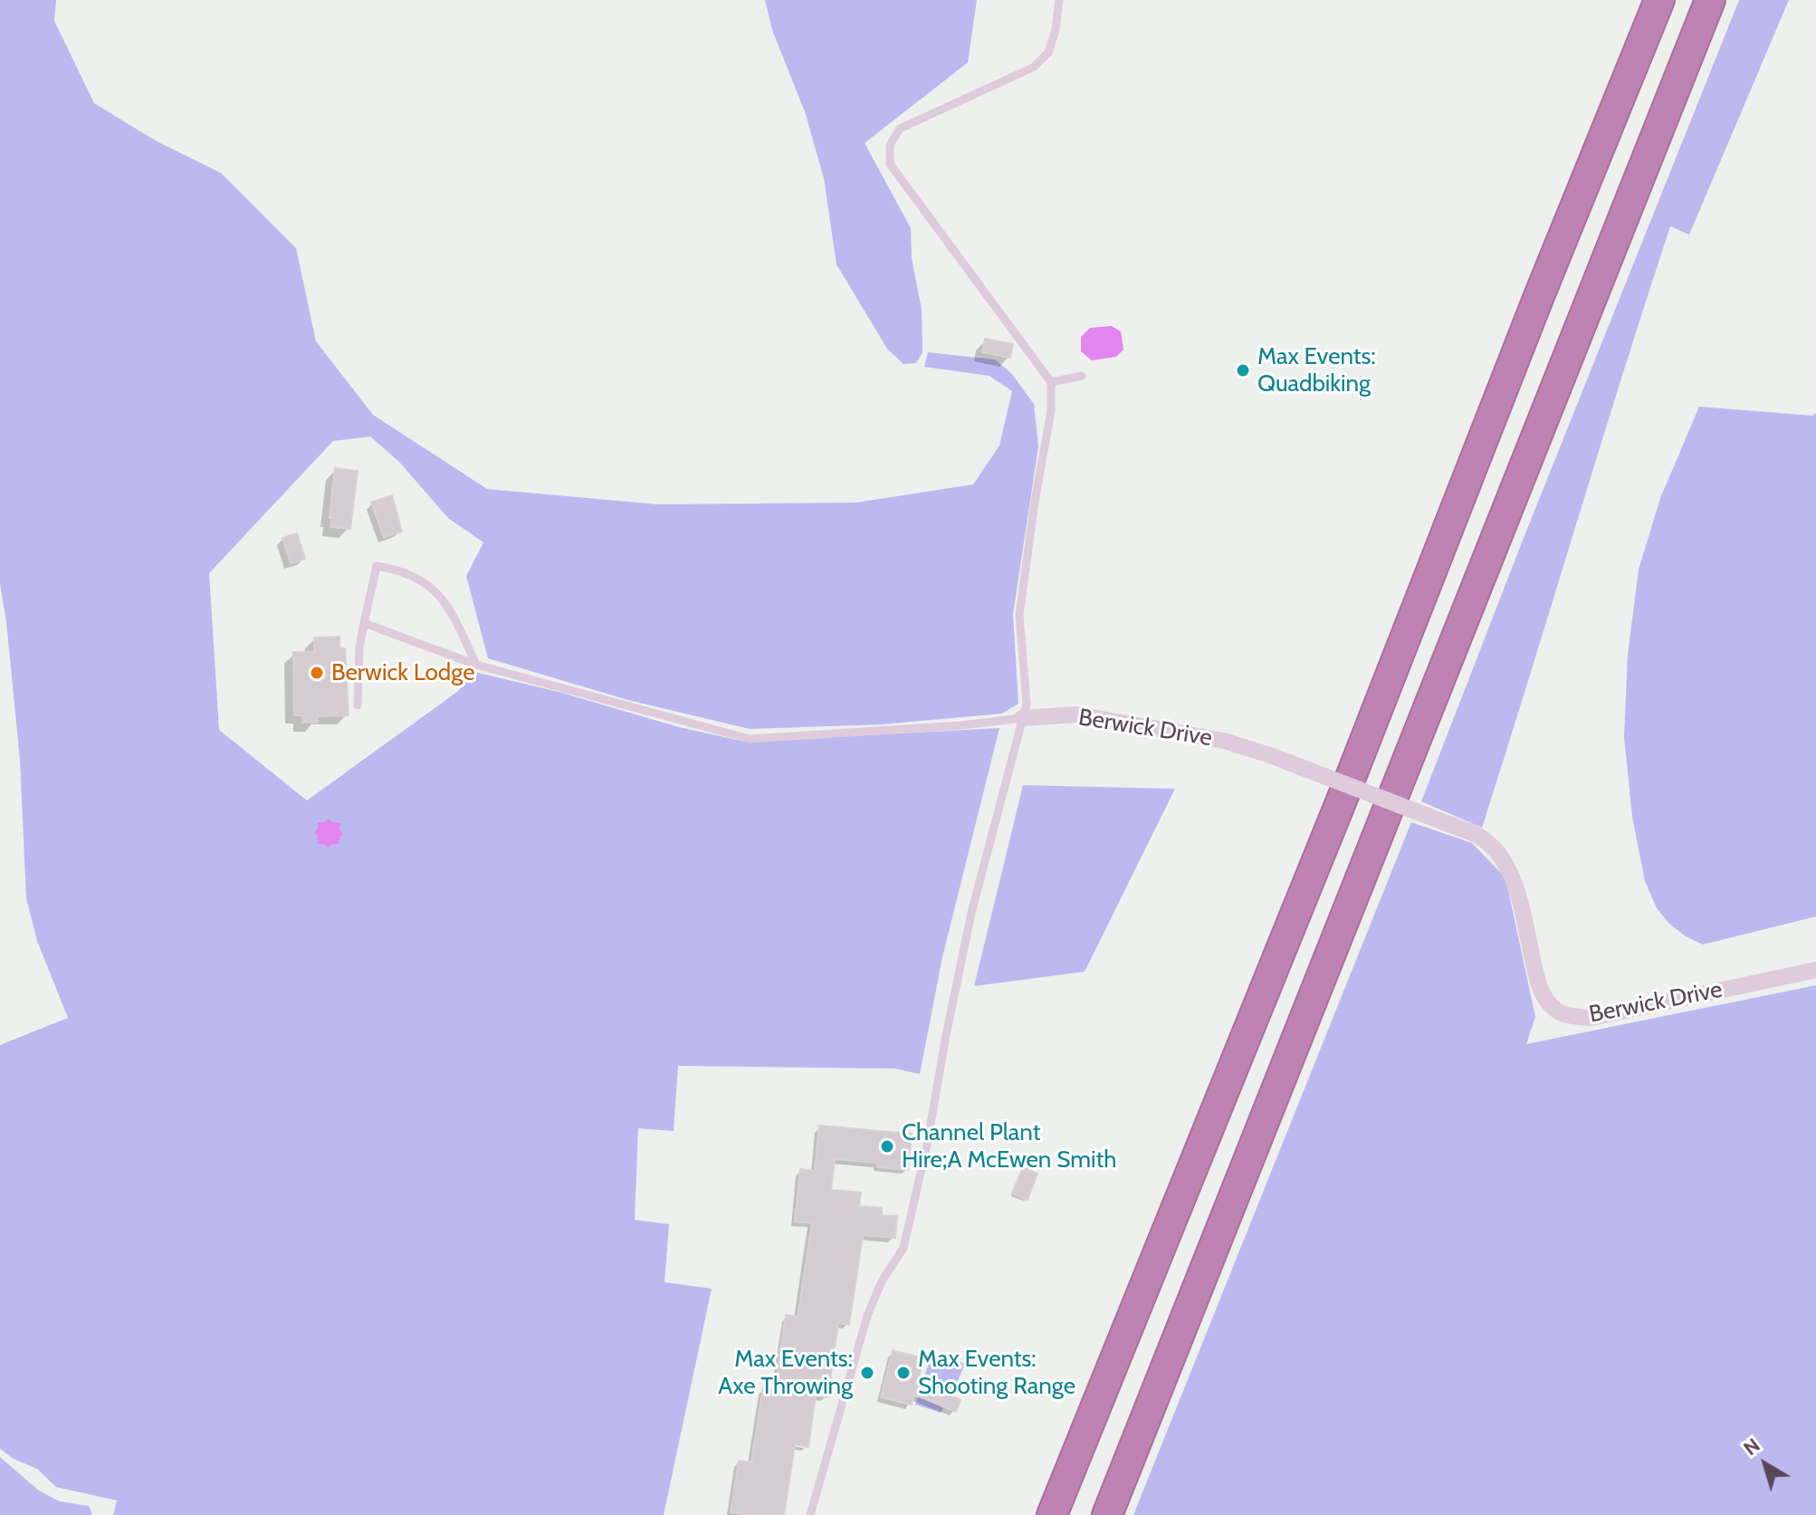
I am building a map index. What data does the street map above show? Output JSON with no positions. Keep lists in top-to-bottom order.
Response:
{
  "streets": {
    "street": ["Berwick Drive"]
  },
  "places": [
    "Max Events: Quadbiking",
    "Berwick Lodge",
    "Channel Plant Hire;A McEwen Smith",
    "Max Events: Axe Throwing",
    "Max Events: Shooting Range"
  ],
  "north": "top left"
}
